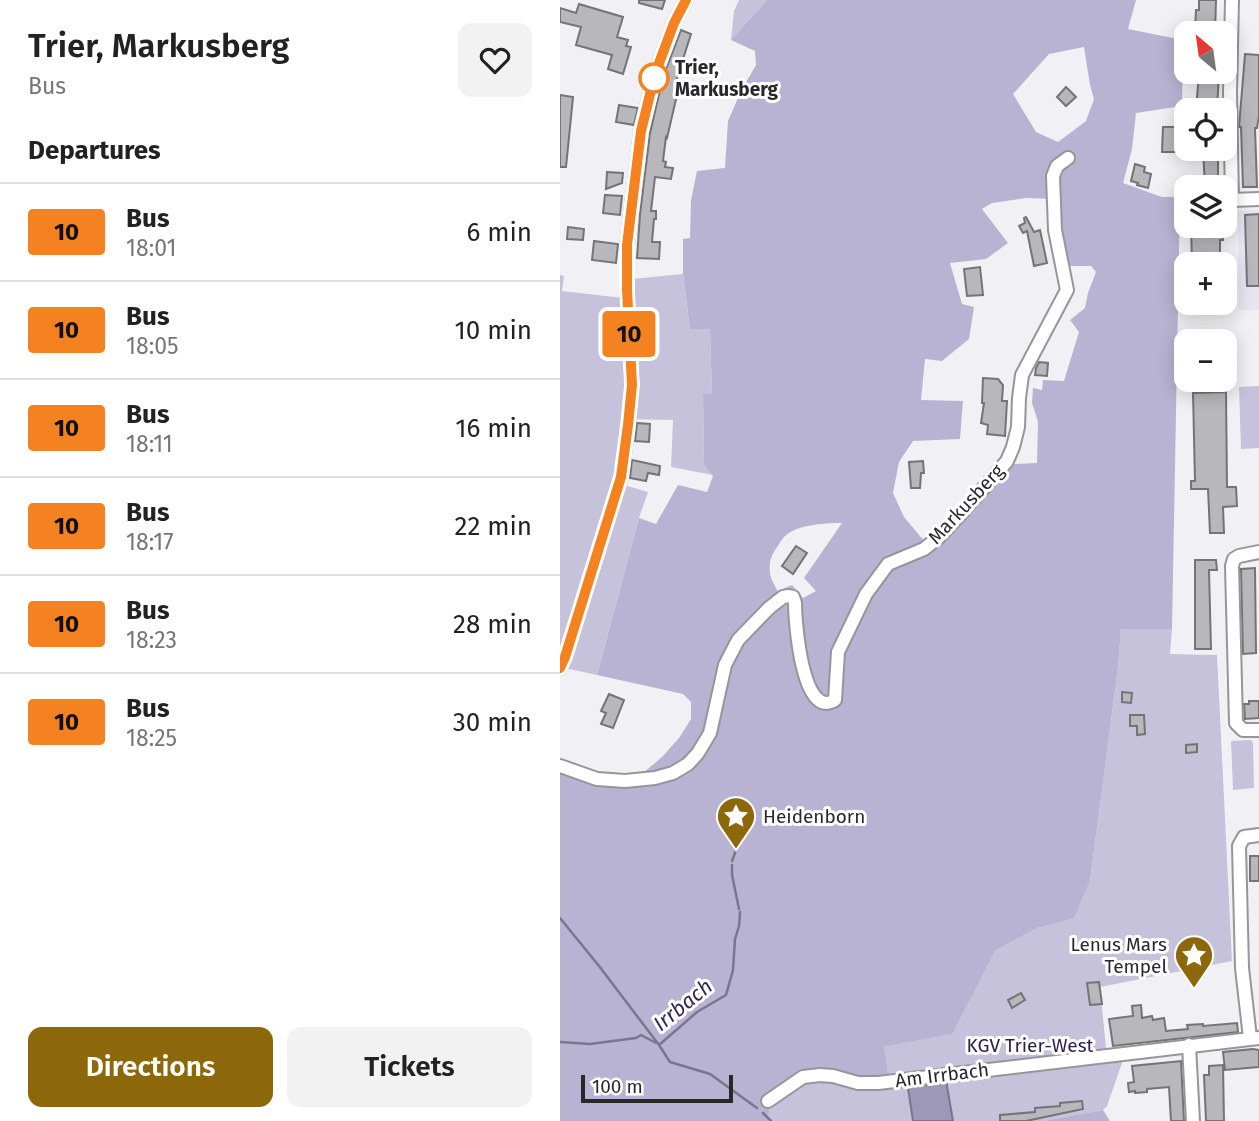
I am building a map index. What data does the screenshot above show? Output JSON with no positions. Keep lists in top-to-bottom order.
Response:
{
  "streets": {
    "street": ["Markusberg", "Am Irrbach"]
  },
  "water": ["Irrbach"],
  "parks": ["KGV Trier-West"],
  "places": {
    "other": ["Trier, Markusberg"],
    "place": ["Heidenborn", "Lenus Mars Tempel"]
  },
  "lines": ["bus line 10"],
  "scale_bar": "100 m",
  "north": "top left",
  "page": {
    "heading": [
      ["Trier, Markusberg", "Bus"],
      "Departures"
    ],
    "on_map": "10",
    "map_buttons": ["+", "−"],
    "list": [
      {
        "mark": "10",
        "name": "Bus",
        "note": "18:01",
        "value": "6 min"
      },
      {
        "mark": "10",
        "name": "Bus",
        "note": "18:05",
        "value": "10 min"
      },
      {
        "mark": "10",
        "name": "Bus",
        "note": "18:11",
        "value": "16 min"
      },
      {
        "mark": "10",
        "name": "Bus",
        "note": "18:17",
        "value": "22 min"
      },
      {
        "mark": "10",
        "name": "Bus",
        "note": "18:23",
        "value": "28 min"
      },
      {
        "mark": "10",
        "name": "Bus",
        "note": "18:25",
        "value": "30 min"
      }
    ],
    "buttons": ["Directions", "Tickets"],
    "scale": "100 m"
  }
}
